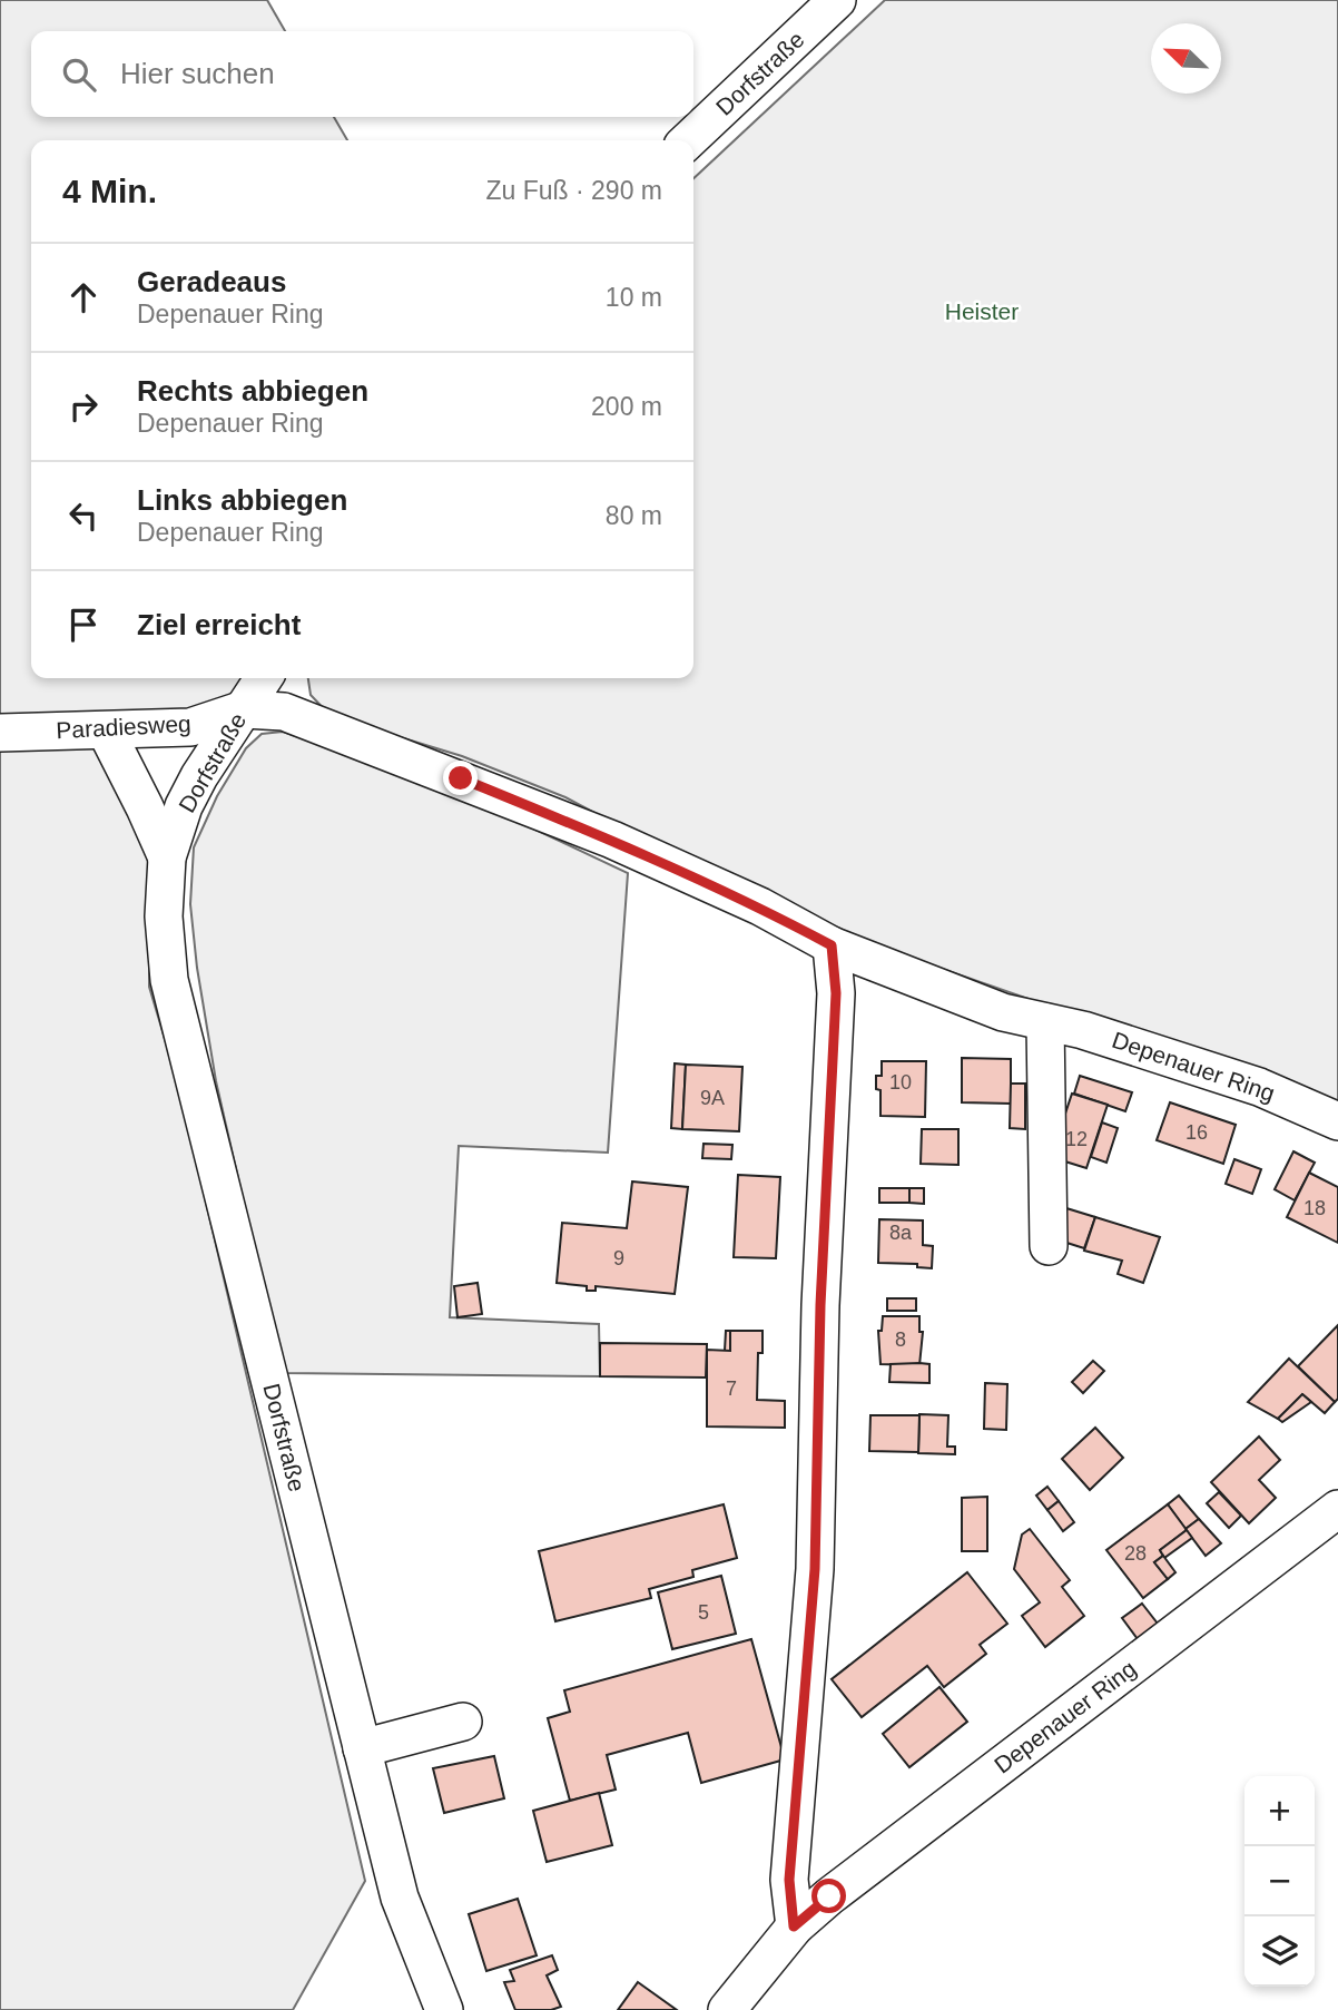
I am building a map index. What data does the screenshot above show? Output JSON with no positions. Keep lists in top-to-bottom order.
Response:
{
  "streets": {
    "street": ["Dorfstraße", "Paradiesweg", "Depenauer Ring"]
  },
  "crossings": [
    ["Dorfstraße", "Paradiesweg"],
    ["Dorfstraße", "Depenauer Ring"],
    ["Paradiesweg", "Depenauer Ring"]
  ],
  "parks": ["Heister"],
  "house_numbers": [
    "10",
    "9A",
    "16",
    "12",
    "18",
    "8a",
    "9",
    "8",
    "7",
    "28",
    "5"
  ],
  "north": "top left",
  "page": {
    "search": "Hier suchen",
    "heading": ["4 Min.", "Zu Fuß · 290 m"],
    "list": [
      ["Geradeaus", "Depenauer Ring", "10 m"],
      ["Rechts abbiegen", "Depenauer Ring", "200 m"],
      ["Links abbiegen", "Depenauer Ring", "80 m"],
      "Ziel erreicht"
    ],
    "map_buttons": ["+", "−"]
  }
}
